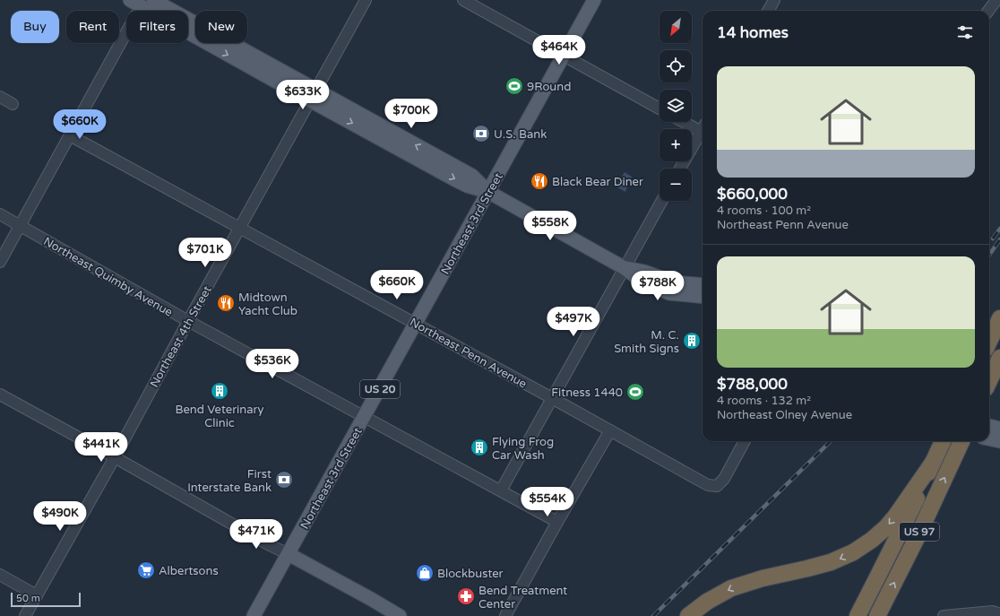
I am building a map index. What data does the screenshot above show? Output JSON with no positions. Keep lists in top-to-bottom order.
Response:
{
  "streets": {
    "highway": ["US 97"],
    "main road": ["Northeast 3rd Street", "US 20"],
    "street": ["Northeast Quimby Avenue", "Northeast 4th Street", "Northeast Penn Avenue"]
  },
  "crossings": [
    ["Northeast 3rd Street", "Northeast Quimby Avenue"],
    ["Northeast 3rd Street", "Northeast Penn Avenue"],
    ["Northeast Quimby Avenue", "Northeast 4th Street"],
    ["Northeast 4th Street", "Northeast Penn Avenue"]
  ],
  "places": {
    "sports": ["9Round", "Fitness 1440"],
    "bank": ["U.S. Bank", "First Interstate Bank"],
    "restaurant": ["Black Bear Diner", "Midtown Yacht Club"],
    "building": ["M. C. Smith Signs", "Bend Veterinary Clinic", "Flying Frog Car Wash"],
    "supermarket": ["Albertsons"],
    "shop": ["Blockbuster"],
    "pharmacy": ["Bend Treatment Center"]
  },
  "scale_bar": "50 m",
  "north": "bottom left",
  "page": {
    "map_buttons": ["+", "−"],
    "chip": [
      "Buy",
      "Rent",
      "Filters",
      "New"
    ],
    "heading": "14 homes",
    "price": [
      "$464K",
      "$633K",
      "$700K",
      "$660K",
      "$558K",
      "$701K",
      "$660K",
      "$788K",
      "$497K",
      "$536K",
      "$441K",
      "$554K",
      "$490K",
      "$471K"
    ],
    "list": [
      {
        "name": "$660,000",
        "note": "4 rooms · 100 m² · Northeast Penn Avenue"
      },
      {
        "name": "$788,000",
        "note": "4 rooms · 132 m² · Northeast Olney Avenue"
      }
    ],
    "scale": "50 m"
  }
}
